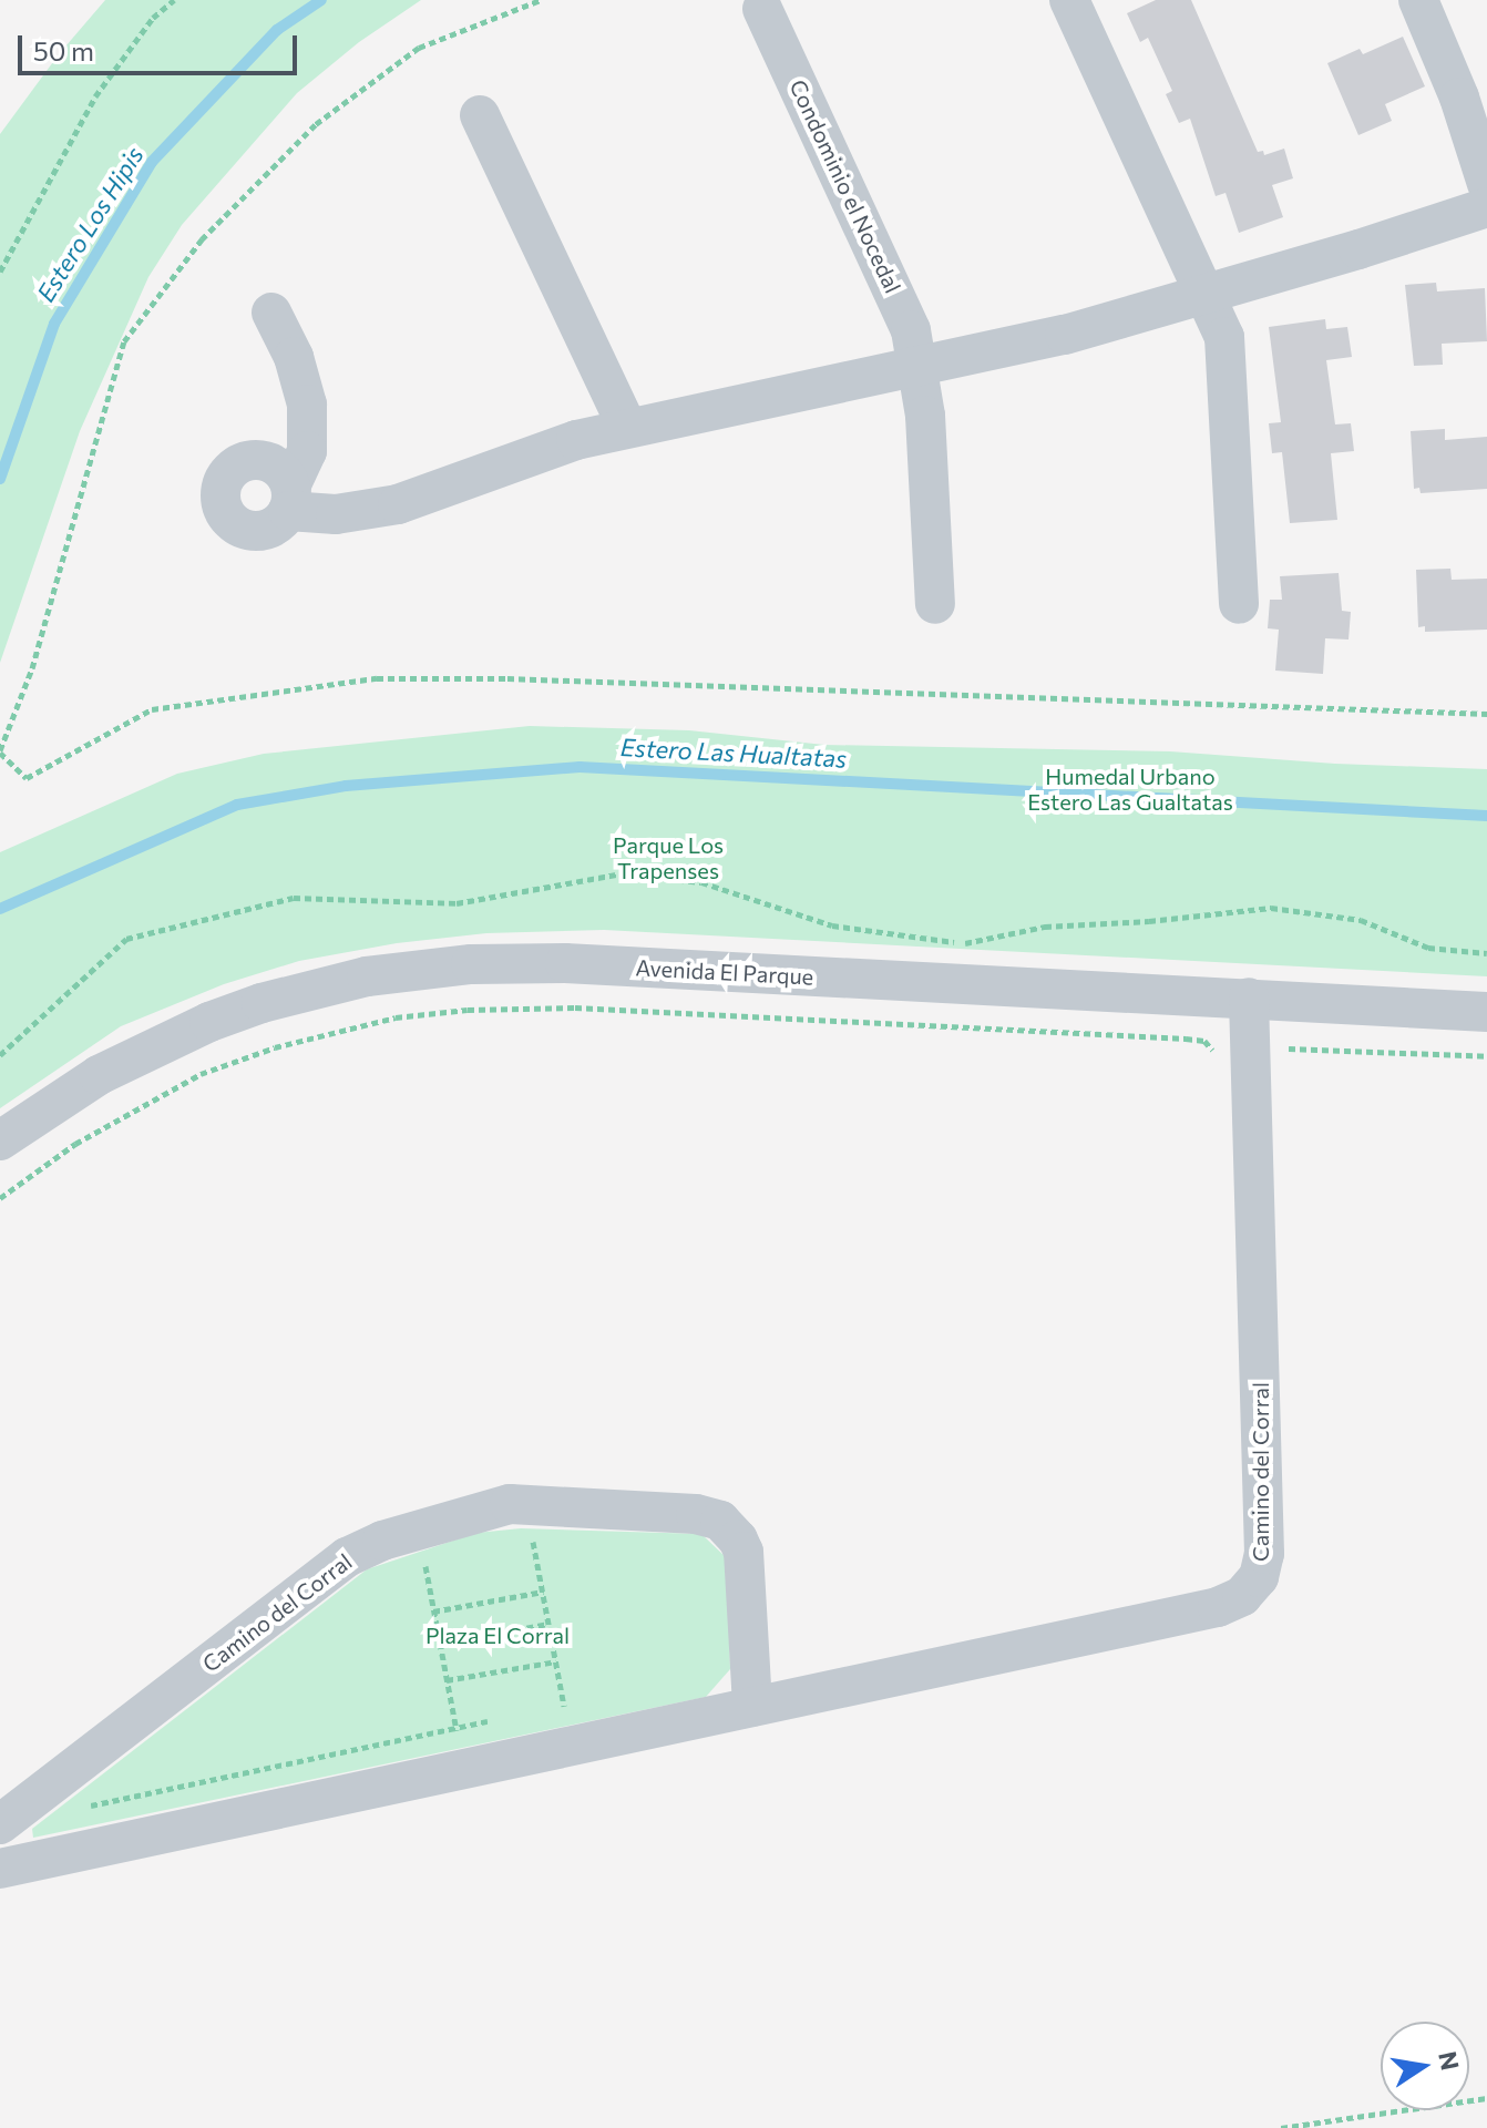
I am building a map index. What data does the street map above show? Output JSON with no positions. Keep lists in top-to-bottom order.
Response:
{
  "streets": {
    "street": ["Condominio el Nocedal", "Avenida El Parque", "Camino del Corral"]
  },
  "crossings": [
    ["Avenida El Parque", "Camino del Corral"]
  ],
  "water": ["Estero Los Hipis", "Estero Las Hualtatas"],
  "parks": ["Humedal Urbano Estero Las Gualtatas", "Parque Los Trapenses", "Plaza El Corral"],
  "scale_bar": "50 m",
  "north": "right"
}
